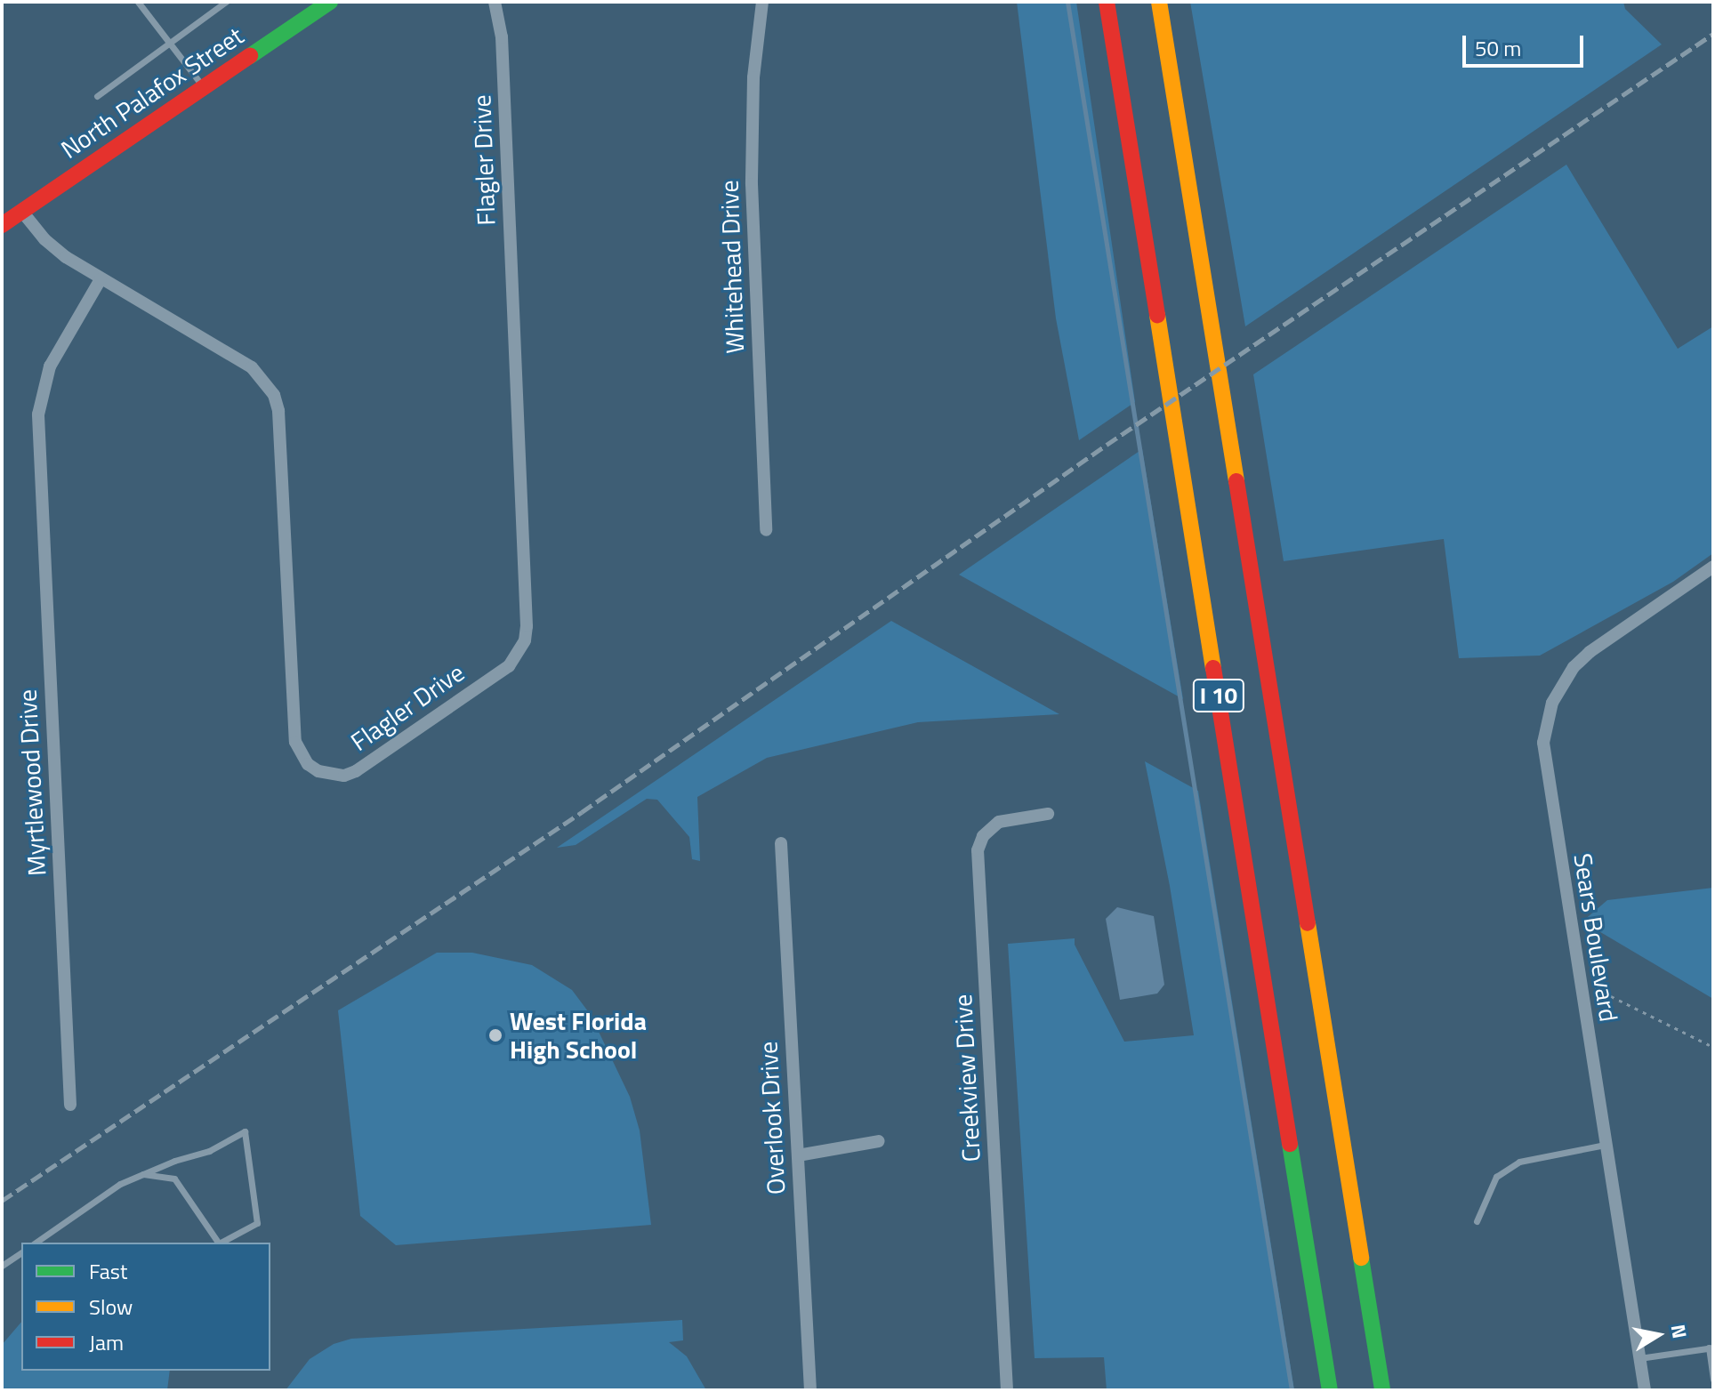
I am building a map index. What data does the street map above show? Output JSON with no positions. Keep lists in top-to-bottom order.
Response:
{
  "streets": {
    "main road": ["North Palafox Street", "I 10"],
    "street": [
      "Flagler Drive",
      "Whitehead Drive",
      "Myrtlewood Drive",
      "Sears Boulevard",
      "Creekview Drive",
      "Overlook Drive"
    ]
  },
  "crossings": [
    ["North Palafox Street", "Flagler Drive"],
    ["Flagler Drive", "Myrtlewood Drive"]
  ],
  "places": ["West Florida High School"],
  "legend": ["Fast", "Slow", "Jam"],
  "scale_bar": "50 m",
  "north": "right"
}
